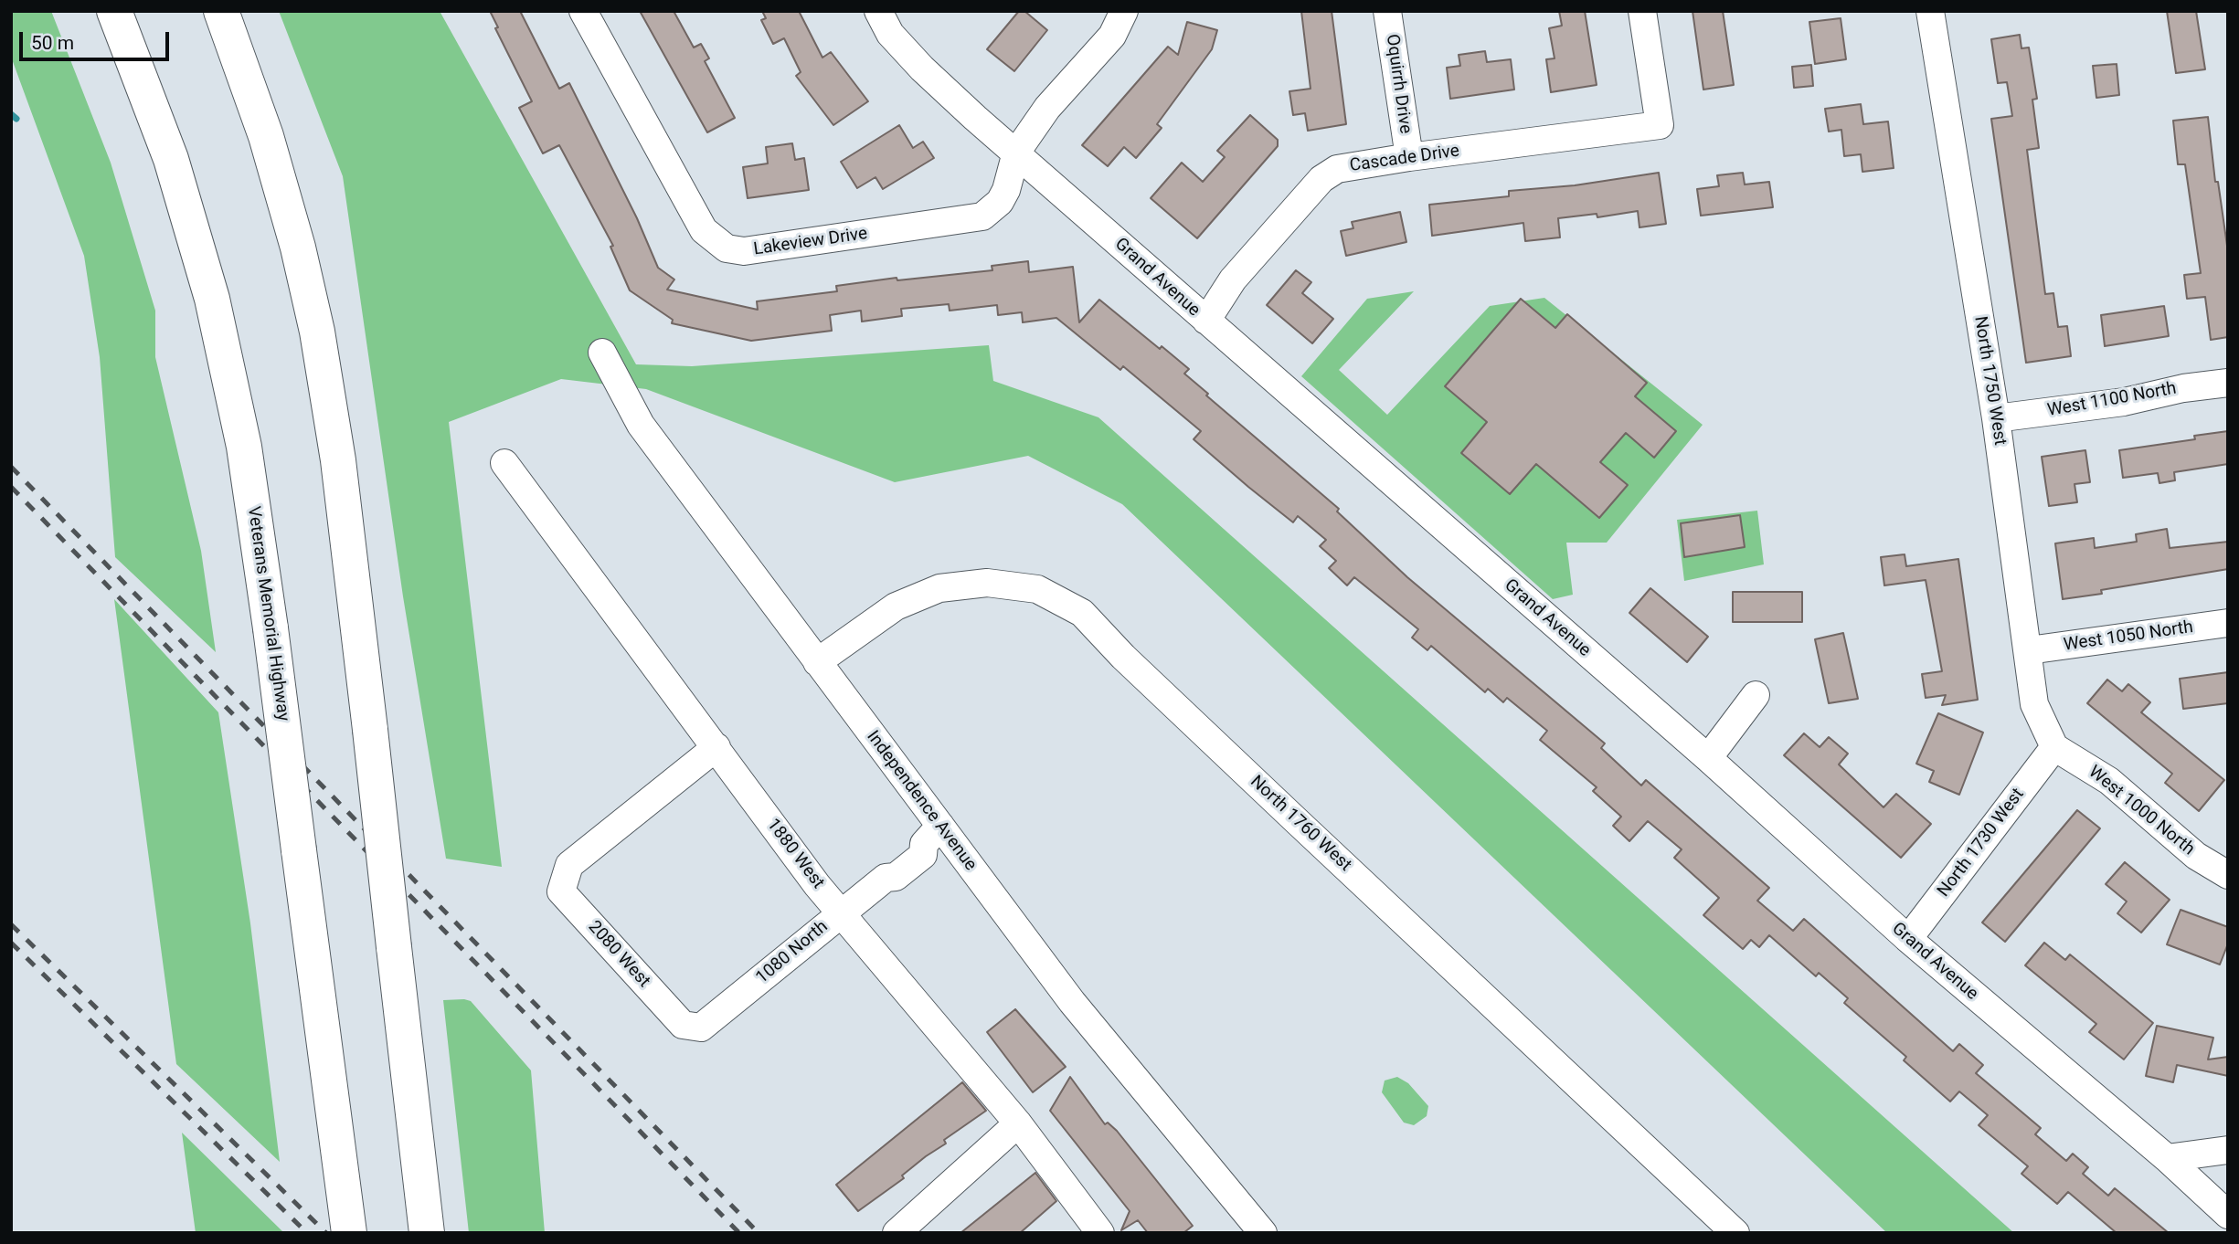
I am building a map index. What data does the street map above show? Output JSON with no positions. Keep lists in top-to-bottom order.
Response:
{
  "streets": {
    "highway": ["Veterans Memorial Highway"],
    "street": [
      "Oquirrh Drive",
      "Cascade Drive",
      "Lakeview Drive",
      "Grand Avenue",
      "North 1750 West",
      "West 1100 North",
      "West 1050 North",
      "Independence Avenue",
      "West 1000 North",
      "North 1760 West",
      "North 1730 West",
      "1880 West",
      "1080 North",
      "2080 West"
    ]
  },
  "crossings": [
    ["Oquirrh Drive", "Cascade Drive"],
    ["Cascade Drive", "Grand Avenue"],
    ["Lakeview Drive", "Grand Avenue"],
    ["Grand Avenue", "North 1730 West"],
    ["North 1750 West", "West 1100 North"],
    ["North 1750 West", "West 1050 North"],
    ["North 1750 West", "West 1000 North"],
    ["North 1750 West", "North 1730 West"],
    ["Independence Avenue", "North 1760 West"],
    ["Independence Avenue", "1080 North"],
    ["West 1000 North", "North 1730 West"],
    ["1880 West", "1080 North"],
    ["1880 West", "2080 West"],
    ["1080 North", "2080 West"]
  ],
  "scale_bar": "50 m"
}
